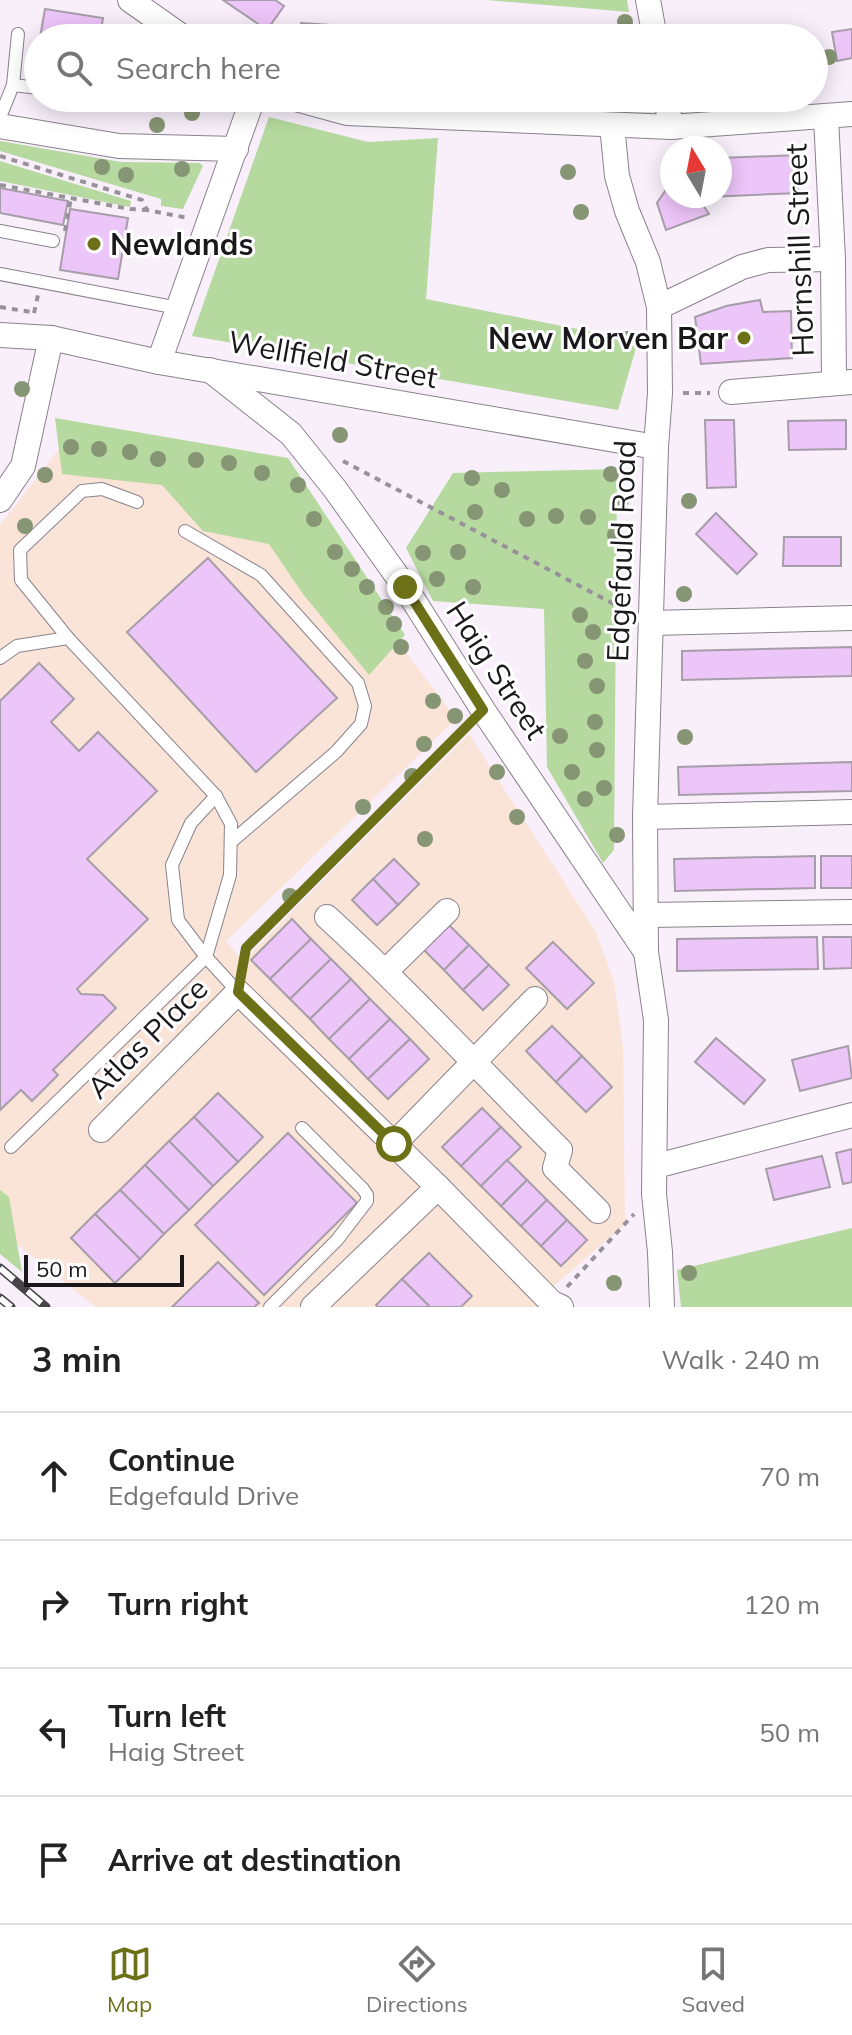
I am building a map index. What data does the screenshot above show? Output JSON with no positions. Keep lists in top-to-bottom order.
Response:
{
  "streets": {
    "street": [
      "Hornshill Street",
      "Wellfield Street",
      "Edgefauld Road",
      "Haig Street",
      "Atlas Place"
    ]
  },
  "crossings": [
    ["Wellfield Street", "Edgefauld Road"],
    ["Wellfield Street", "Haig Street"],
    ["Edgefauld Road", "Haig Street"]
  ],
  "places": ["Newlands", "New Morven Bar"],
  "scale_bar": "50 m",
  "north": "top",
  "page": {
    "search": "Search here",
    "scale": "50 m",
    "heading": ["3 min", "Walk · 240 m"],
    "list": [
      ["Continue", "Edgefauld Drive", "70 m"],
      ["Turn right", "120 m"],
      ["Turn left", "Haig Street", "50 m"],
      "Arrive at destination"
    ],
    "nav": ["Map", "Directions", "Saved"]
  }
}
